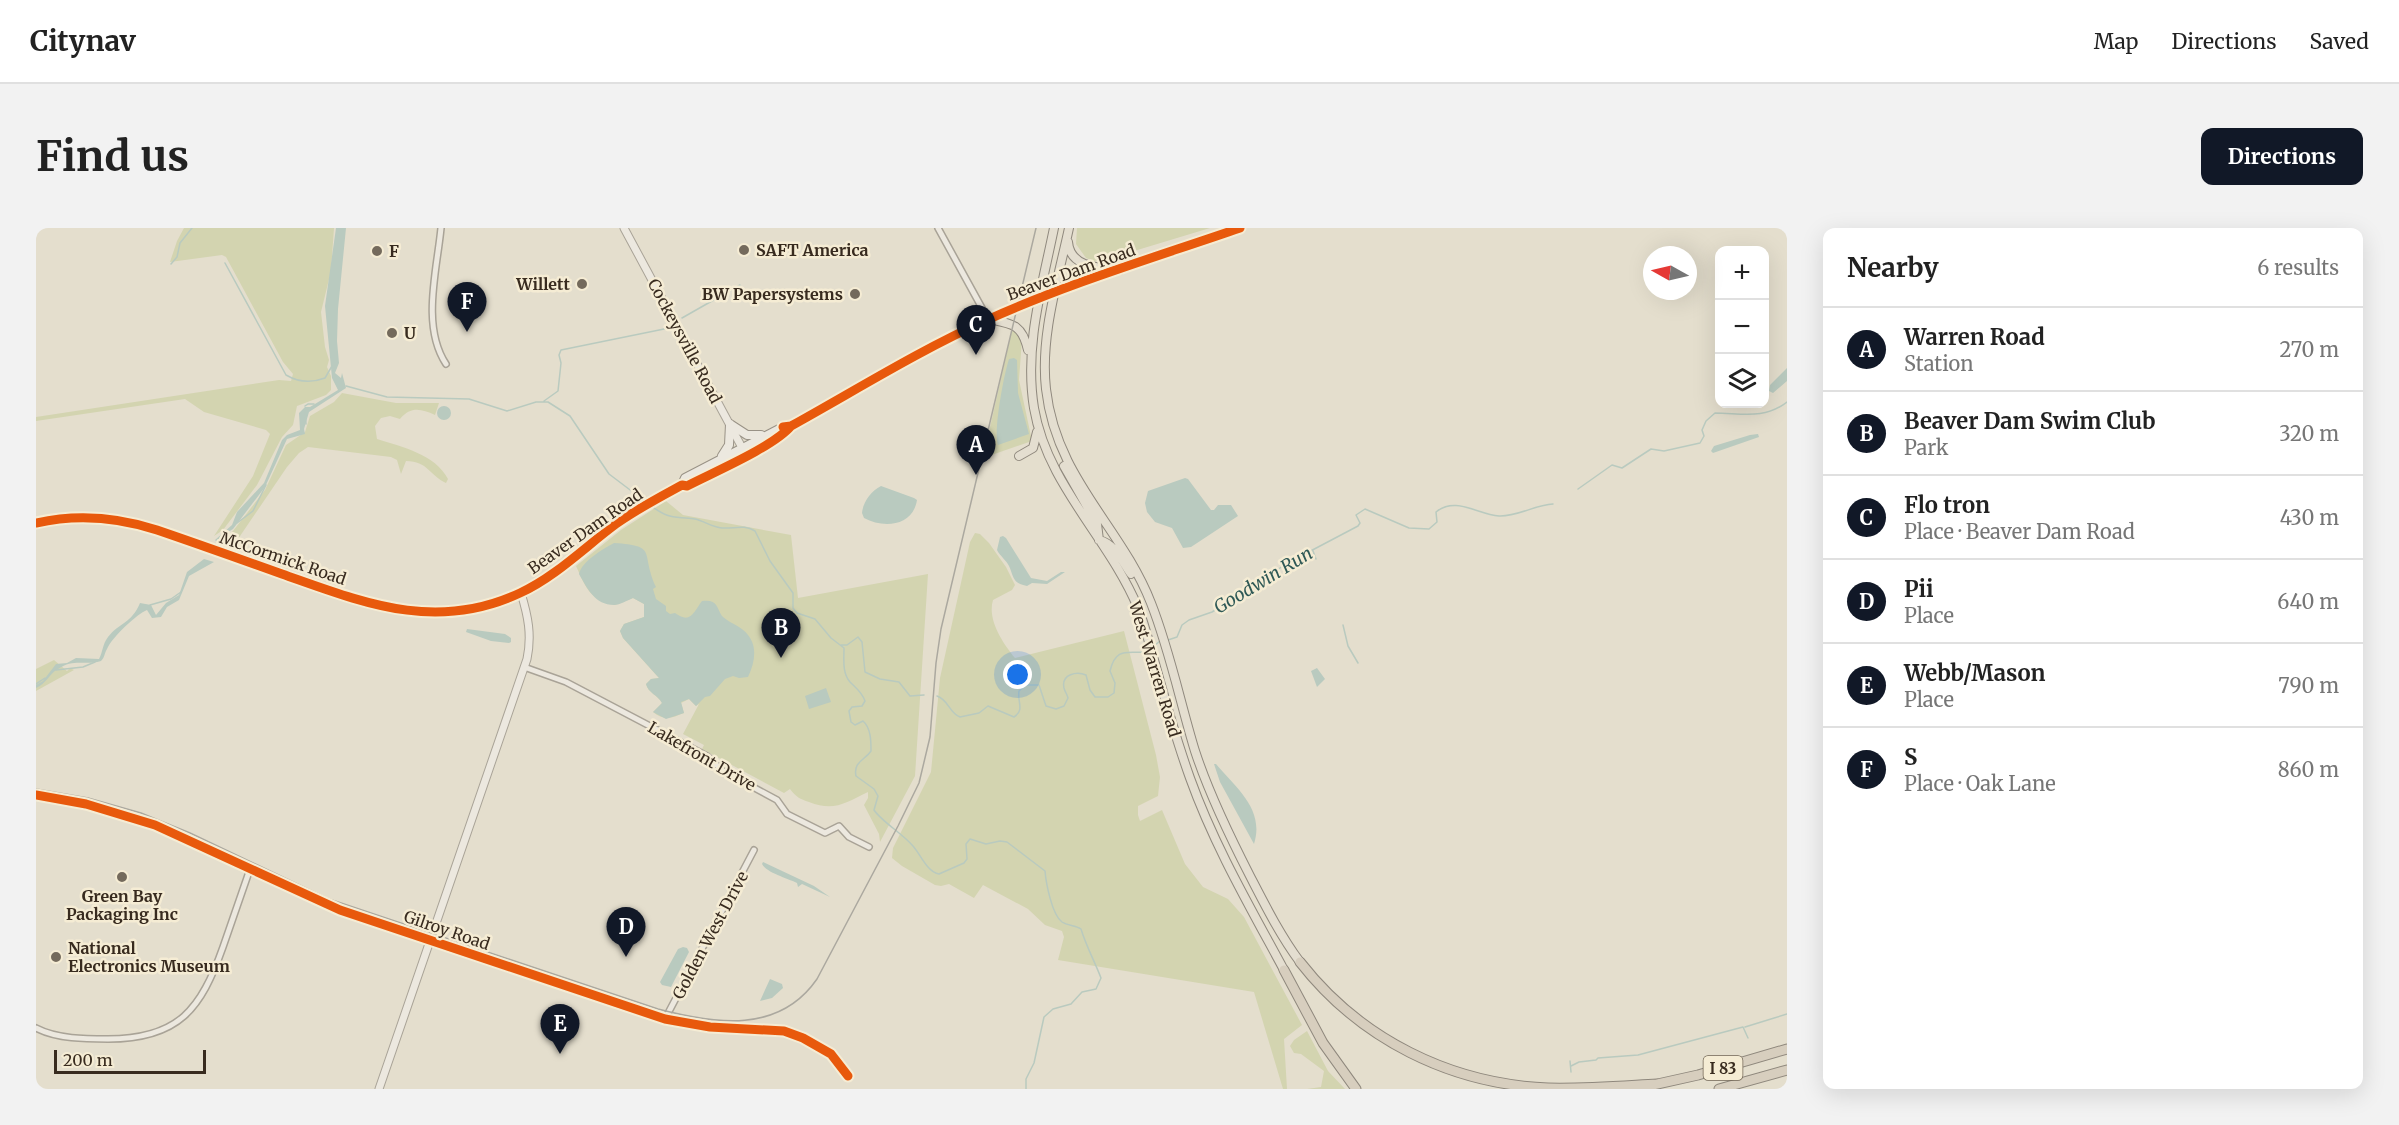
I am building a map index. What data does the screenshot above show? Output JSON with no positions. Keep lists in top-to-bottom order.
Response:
{
  "streets": {
    "highway": ["I 83"],
    "main road": ["Beaver Dam Road", "McCormick Road", "West Warren Road"],
    "street": [
      "Cockeysville Road",
      "Lakefront Drive",
      "Gilroy Road",
      "Golden West Drive"
    ]
  },
  "crossings": [
    ["Beaver Dam Road", "Cockeysville Road"],
    ["Beaver Dam Road", "McCormick Road"],
    ["Beaver Dam Road", "West Warren Road"],
    ["Beaver Dam Road", "Lakefront Drive"],
    ["Beaver Dam Road", "Gilroy Road"],
    ["Gilroy Road", "Golden West Drive"]
  ],
  "water": ["Goodwin Run"],
  "places": [
    "SAFT America",
    "F",
    "Willett",
    "BW Papersystems",
    "U",
    "Green Bay Packaging Inc",
    "National Electronics Museum"
  ],
  "scale_bar": "200 m",
  "north": "left",
  "page": {
    "header": "Citynav",
    "nav": ["Map", "Directions", "Saved"],
    "buttons": "Directions",
    "title": "Find us",
    "heading": ["Nearby", "6 results"],
    "map_buttons": ["+", "−"],
    "pins": [
      "F",
      "C",
      "A",
      "B",
      "D",
      "E"
    ],
    "list": [
      {
        "mark": "A",
        "name": "Warren Road",
        "note": "Station",
        "value": "270 m"
      },
      {
        "mark": "B",
        "name": "Beaver Dam Swim Club",
        "note": "Park",
        "value": "320 m"
      },
      {
        "mark": "C",
        "name": "Flo tron",
        "note": "Place · Beaver Dam Road",
        "value": "430 m"
      },
      {
        "mark": "D",
        "name": "Pii",
        "note": "Place",
        "value": "640 m"
      },
      {
        "mark": "E",
        "name": "Webb/Mason",
        "note": "Place",
        "value": "790 m"
      },
      {
        "mark": "F",
        "name": "S",
        "note": "Place · Oak Lane",
        "value": "860 m"
      }
    ],
    "scale": "200 m"
  }
}
